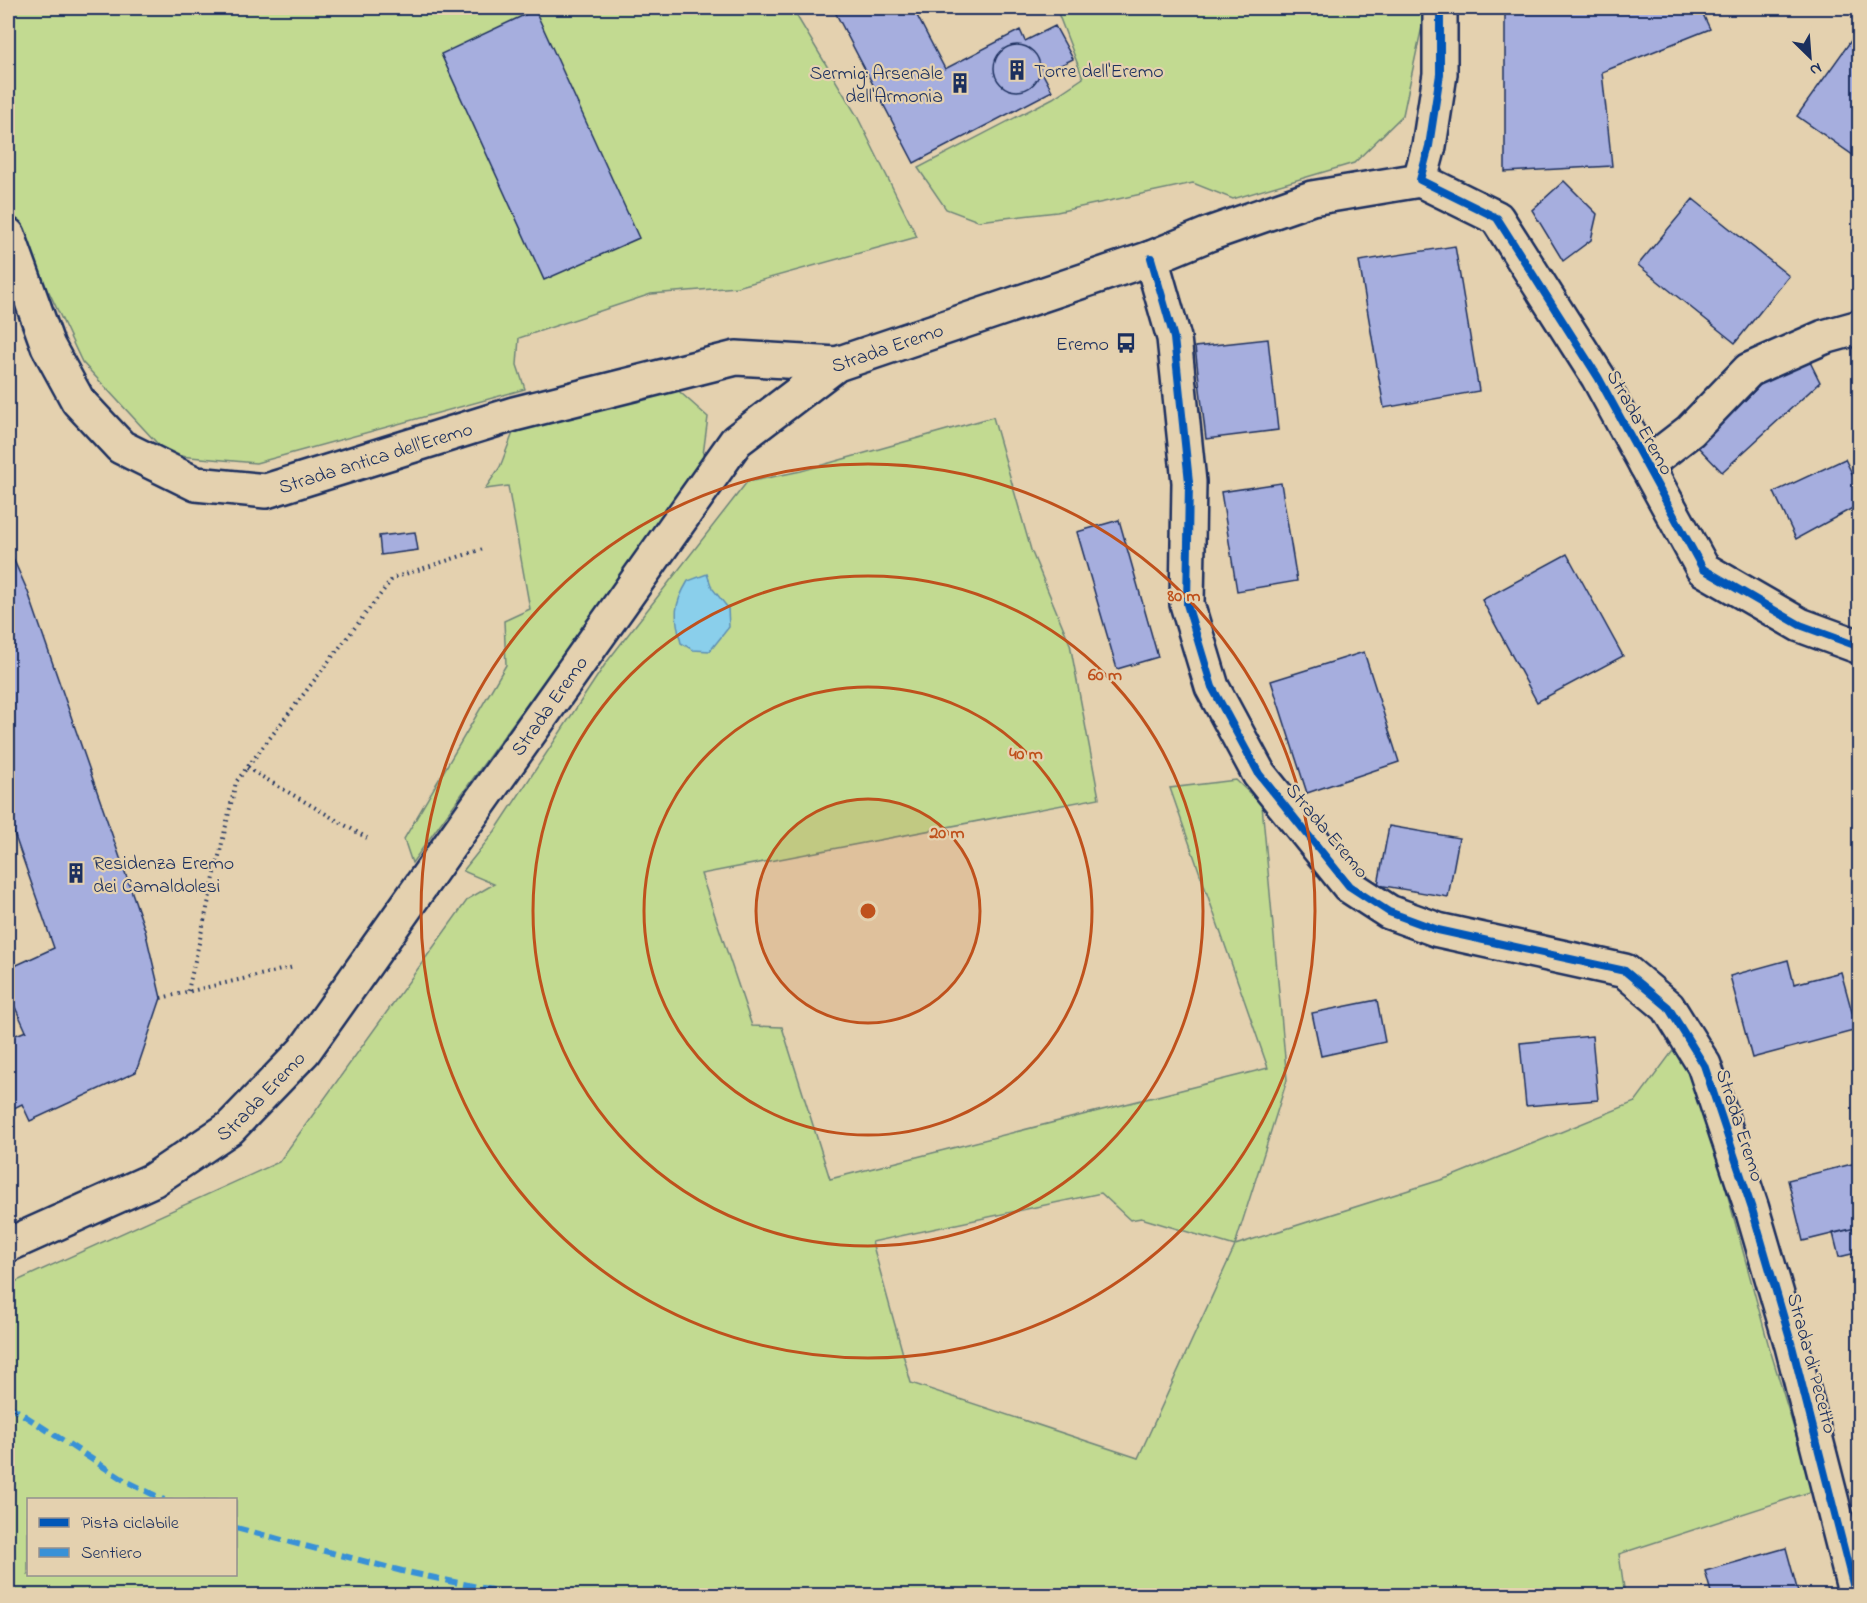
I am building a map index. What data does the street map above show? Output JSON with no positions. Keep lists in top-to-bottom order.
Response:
{
  "streets": {
    "street": ["Strada Eremo", "Strada antica dell'Eremo", "Strada di Pecetto"]
  },
  "crossings": [
    ["Strada Eremo", "Strada antica dell'Eremo"],
    ["Strada Eremo", "Strada di Pecetto"]
  ],
  "places": {
    "building": ["Torre dell'Eremo", "Sermig: Arsenale dell'Armonia", "Residenza Eremo dei Camaldolesi"],
    "bus stop": ["Eremo"]
  },
  "legend": ["Pista ciclabile", "Sentiero"],
  "north": "bottom right",
  "rings": [
    "80 m",
    "60 m",
    "40 m",
    "20 m"
  ]
}
